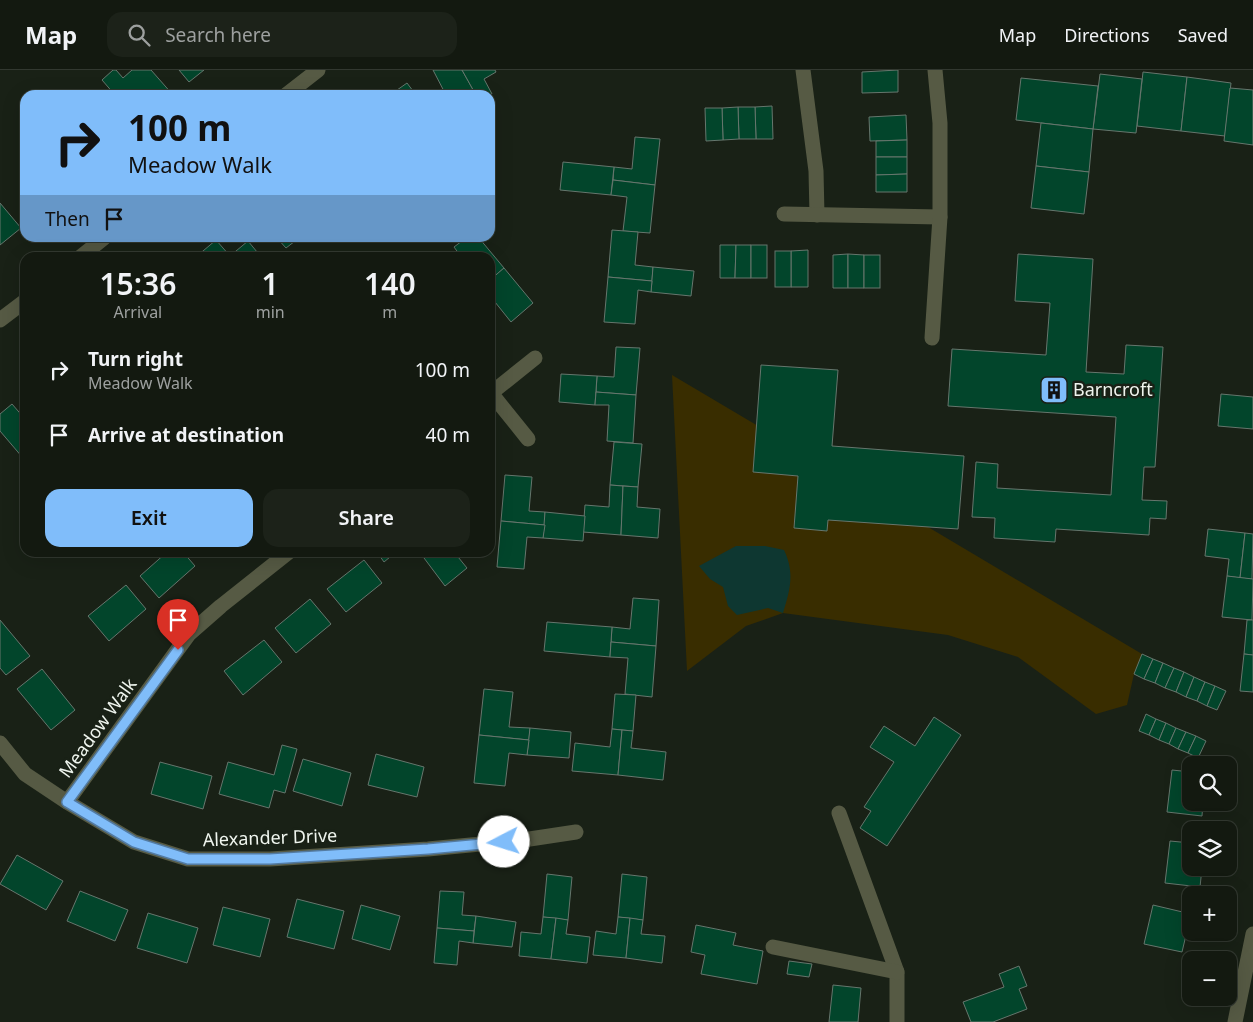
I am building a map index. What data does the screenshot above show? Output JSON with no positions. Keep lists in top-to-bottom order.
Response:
{
  "streets": {
    "street": ["Meadow Walk", "Alexander Drive"]
  },
  "crossings": [
    ["Meadow Walk", "Alexander Drive"]
  ],
  "places": {
    "building": ["Barncroft"]
  },
  "page": {
    "header": "Map",
    "search": "Search here",
    "nav": ["Map", "Directions", "Saved"],
    "turn": ["100 m", "Meadow Walk"],
    "then": "Then",
    "eta": [
      "15:36",
      "Arrival",
      "1",
      "min",
      "140",
      "m"
    ],
    "list": [
      {
        "name": "Turn right",
        "note": "Meadow Walk",
        "value": "100 m"
      },
      {
        "name": "Arrive at destination",
        "value": "40 m"
      }
    ],
    "buttons": ["Exit", "Share"],
    "map_buttons": ["+", "−"]
  }
}
